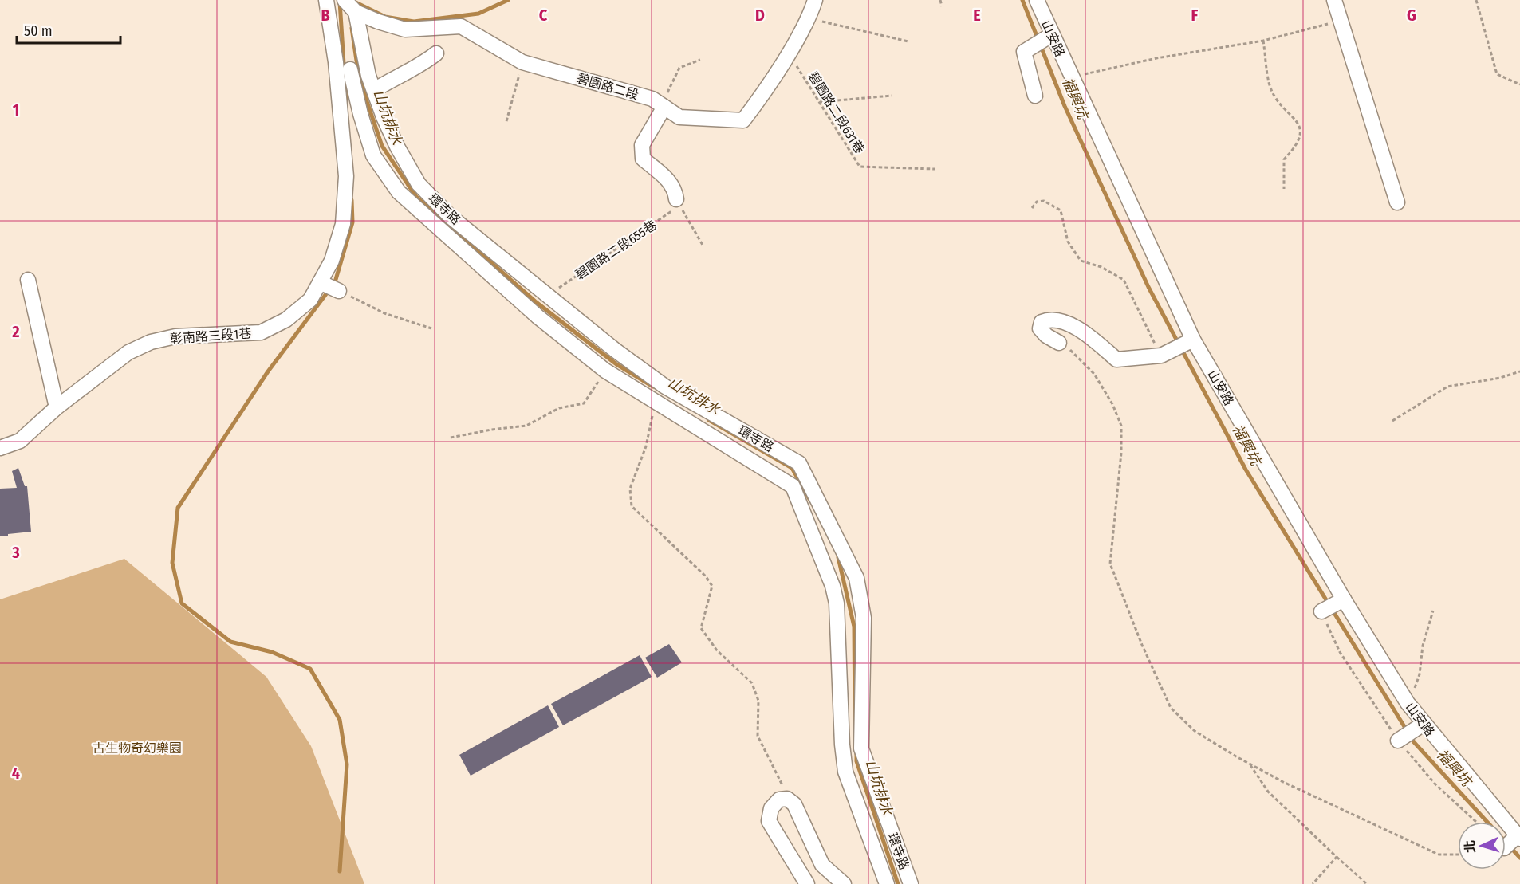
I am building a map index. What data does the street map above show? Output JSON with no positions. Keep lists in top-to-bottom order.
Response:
{
  "streets": {
    "street": [
      "山安路",
      "碧園路二段",
      "環寺路",
      "彰南路三段1巷"
    ],
    "path": ["碧園路二段631巷", "碧園路二段655巷"]
  },
  "crossings": [
    ["碧園路二段", "碧園路二段631巷"],
    ["碧園路二段", "環寺路"],
    ["環寺路", "碧園路二段655巷"]
  ],
  "water": ["福興坑", "山坑排水"],
  "parks": ["古生物奇幻樂園"],
  "scale_bar": "50 m",
  "north": "left",
  "grid": {
    "columns": [
      "B",
      "C",
      "D",
      "E",
      "F",
      "G"
    ],
    "rows": [
      "1",
      "2",
      "3",
      "4"
    ]
  }
}
